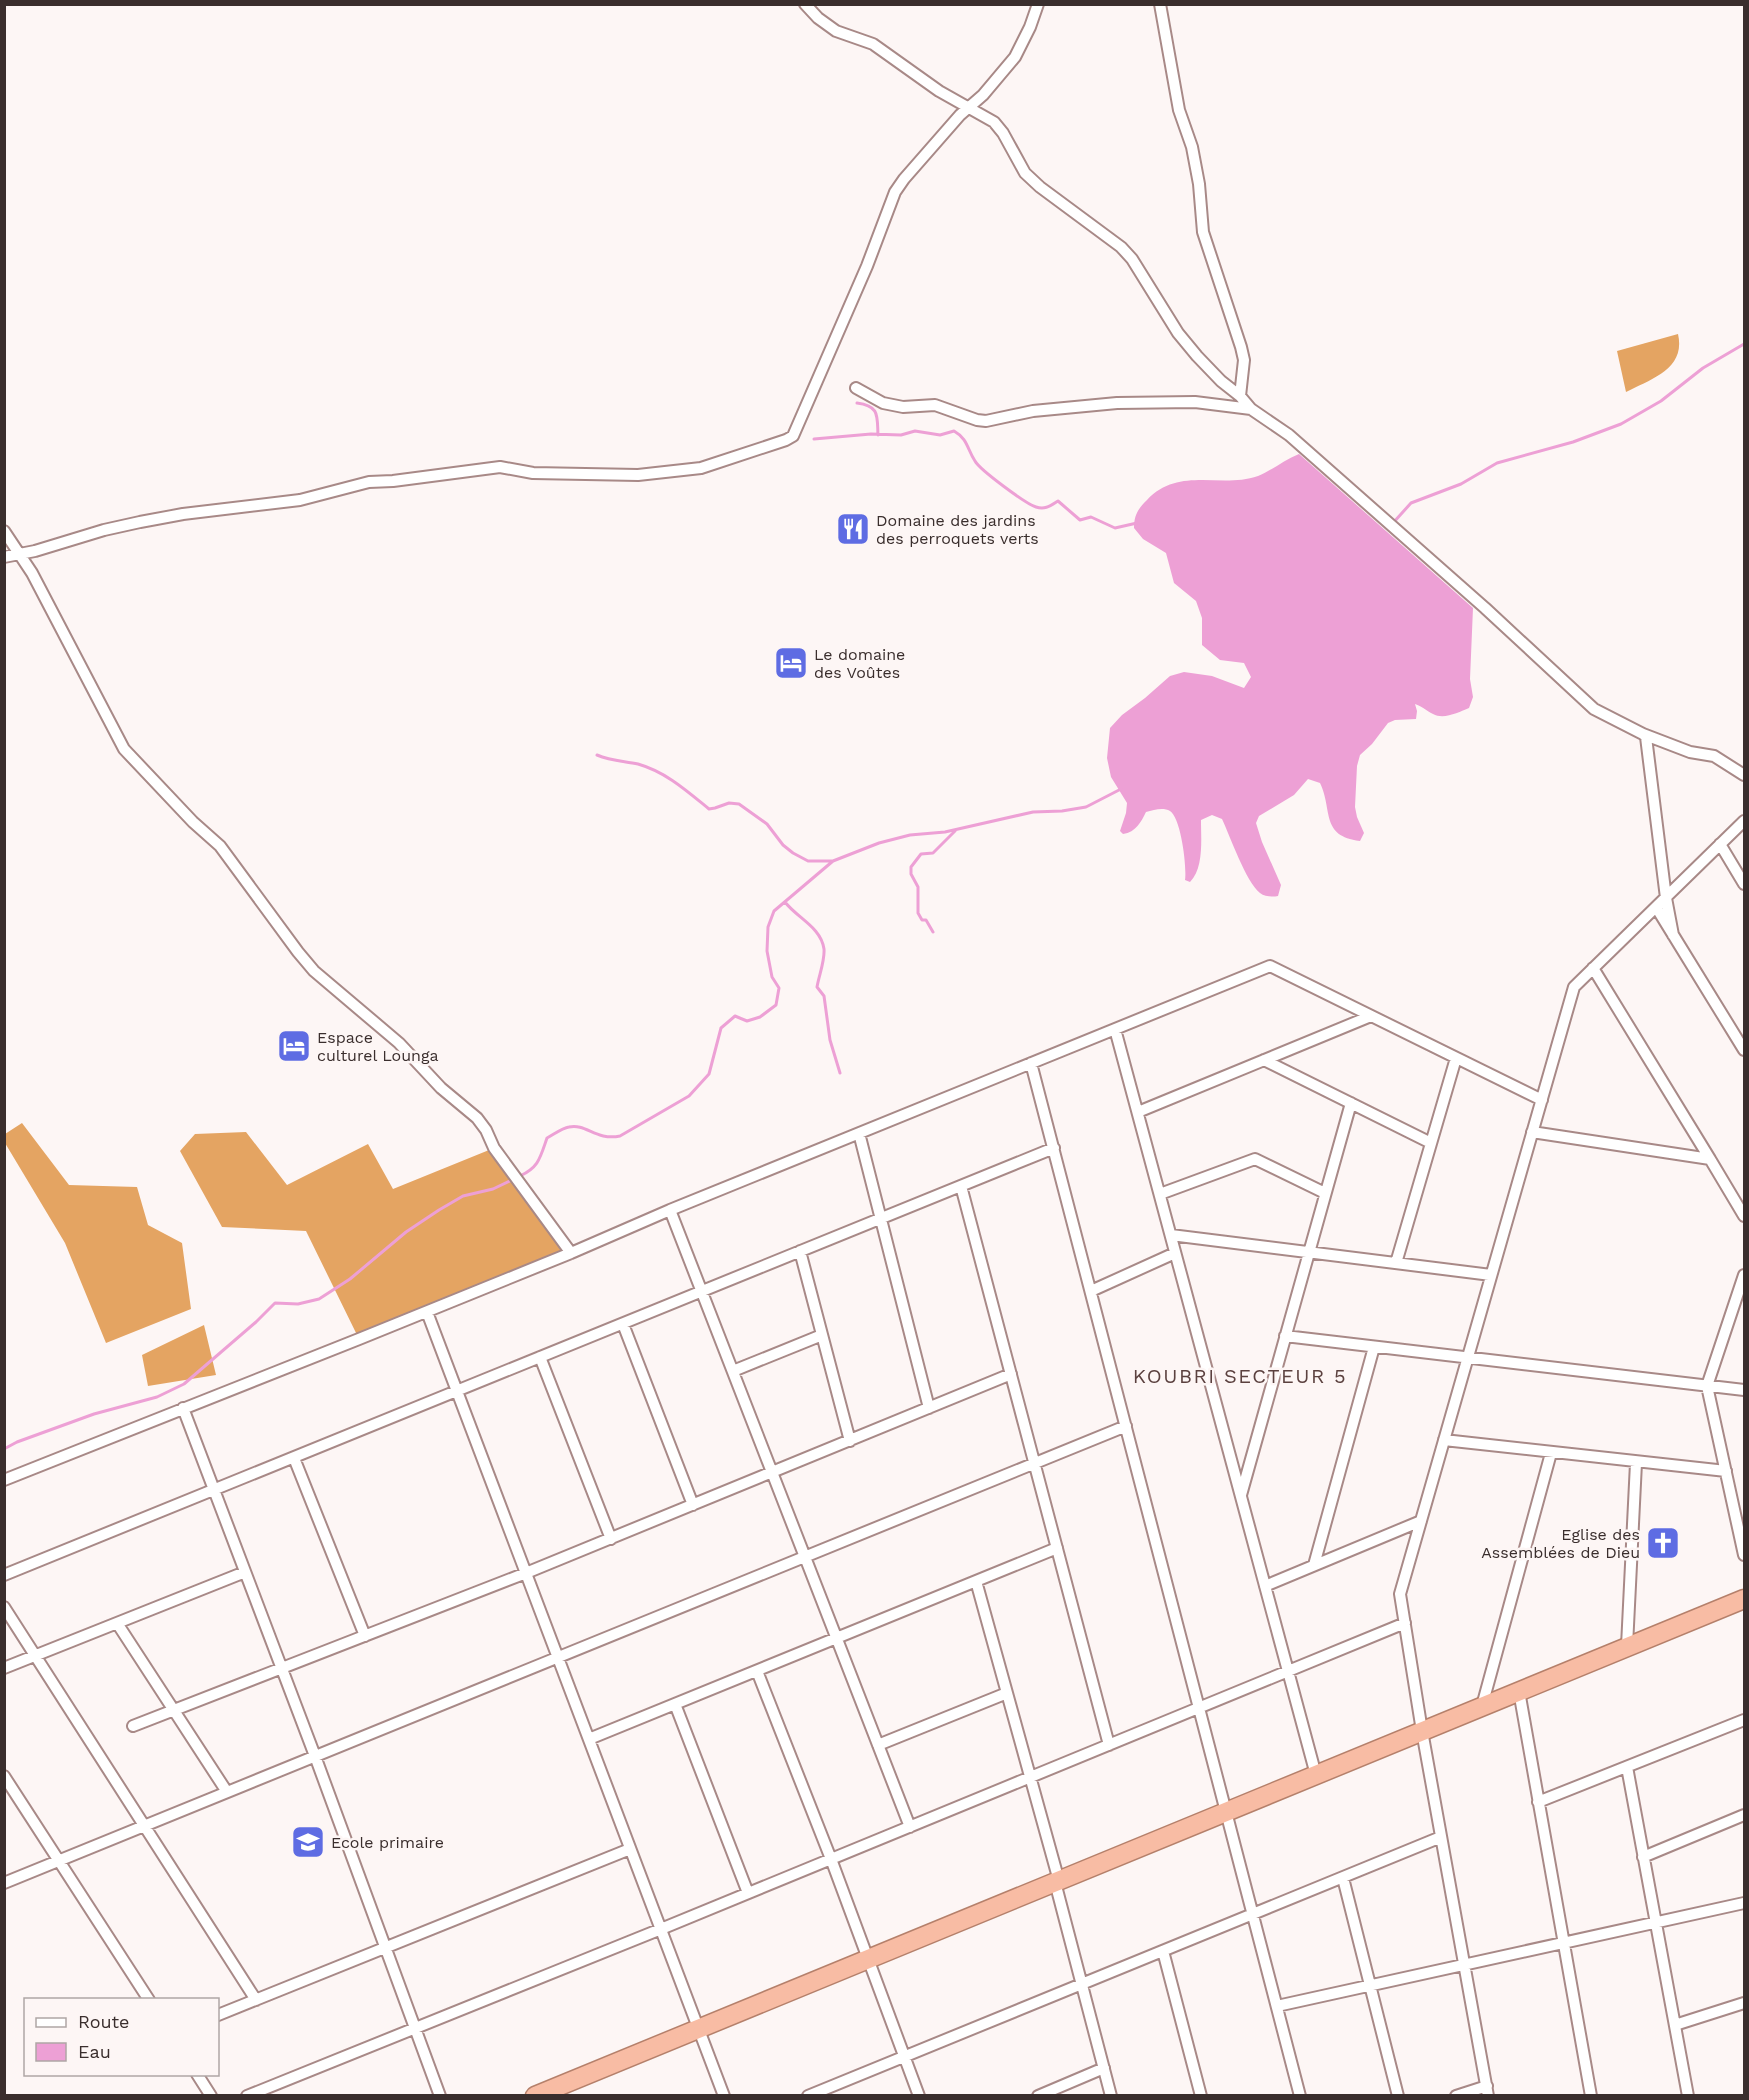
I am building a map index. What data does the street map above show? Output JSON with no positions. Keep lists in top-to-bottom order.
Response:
{
  "districts": ["KOUBRI SECTEUR 5"],
  "places": {
    "restaurant": ["Domaine des jardins des perroquets verts"],
    "hotel": ["Le domaine des Voûtes", "Espace culturel Lounga"],
    "church": ["Eglise des Assemblées de Dieu"],
    "school or university": ["Ecole primaire"]
  },
  "legend": ["Route", "Eau"]
}
